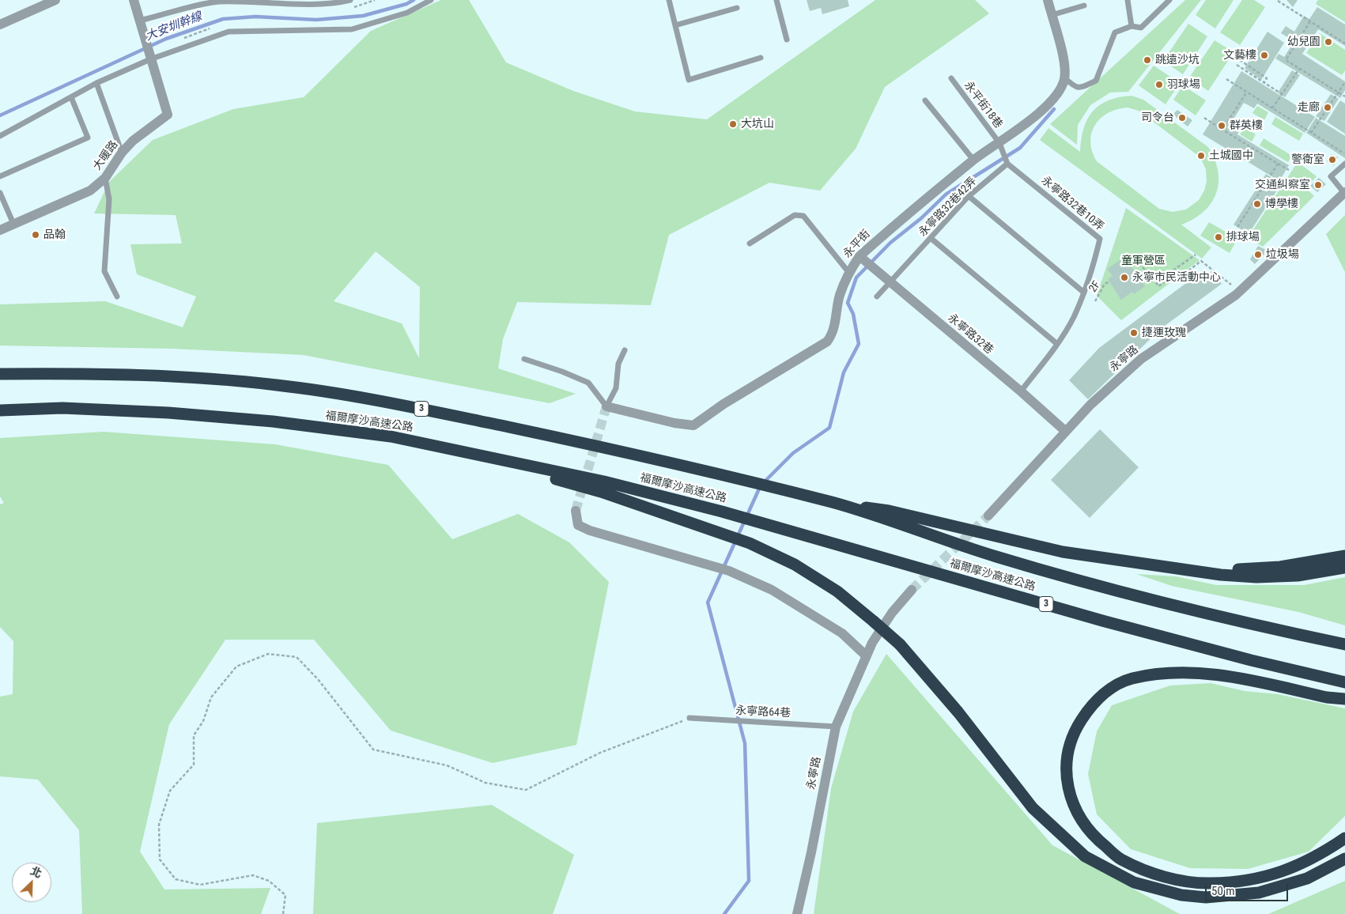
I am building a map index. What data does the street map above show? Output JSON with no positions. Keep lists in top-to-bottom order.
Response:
{
  "streets": {
    "highway": ["3", "福爾摩沙高速公路"],
    "street": [
      "大暖路",
      "永平街",
      "永寧路32巷",
      "永寧路"
    ],
    "lane": [
      "永平街18巷",
      "永寧路32巷10弄",
      "永寧路32巷42弄",
      "永寧路64巷"
    ],
    "path": ["2F"]
  },
  "crossings": [
    ["永平街18巷", "永平街"],
    ["永寧路32巷10弄", "永寧路32巷42弄"],
    ["永寧路32巷10弄", "永寧路32巷"],
    ["永寧路32巷42弄", "永寧路32巷"],
    ["永平街", "永寧路32巷"],
    ["永寧路32巷", "永寧路"],
    ["永寧路", "永寧路64巷"]
  ],
  "water": ["大安圳幹線"],
  "parks": ["童軍營區"],
  "places": [
    "幼兒園",
    "文藝樓",
    "跳遠沙坑",
    "羽球場",
    "走廊",
    "司令台",
    "大坑山",
    "群英樓",
    "土城國中",
    "警衛室",
    "交通糾察室",
    "博學樓",
    "品翰",
    "排球場",
    "垃圾場",
    "永寧市民活動中心",
    "捷運玫瑰"
  ],
  "scale_bar": "50 m",
  "north": "top right"
}
